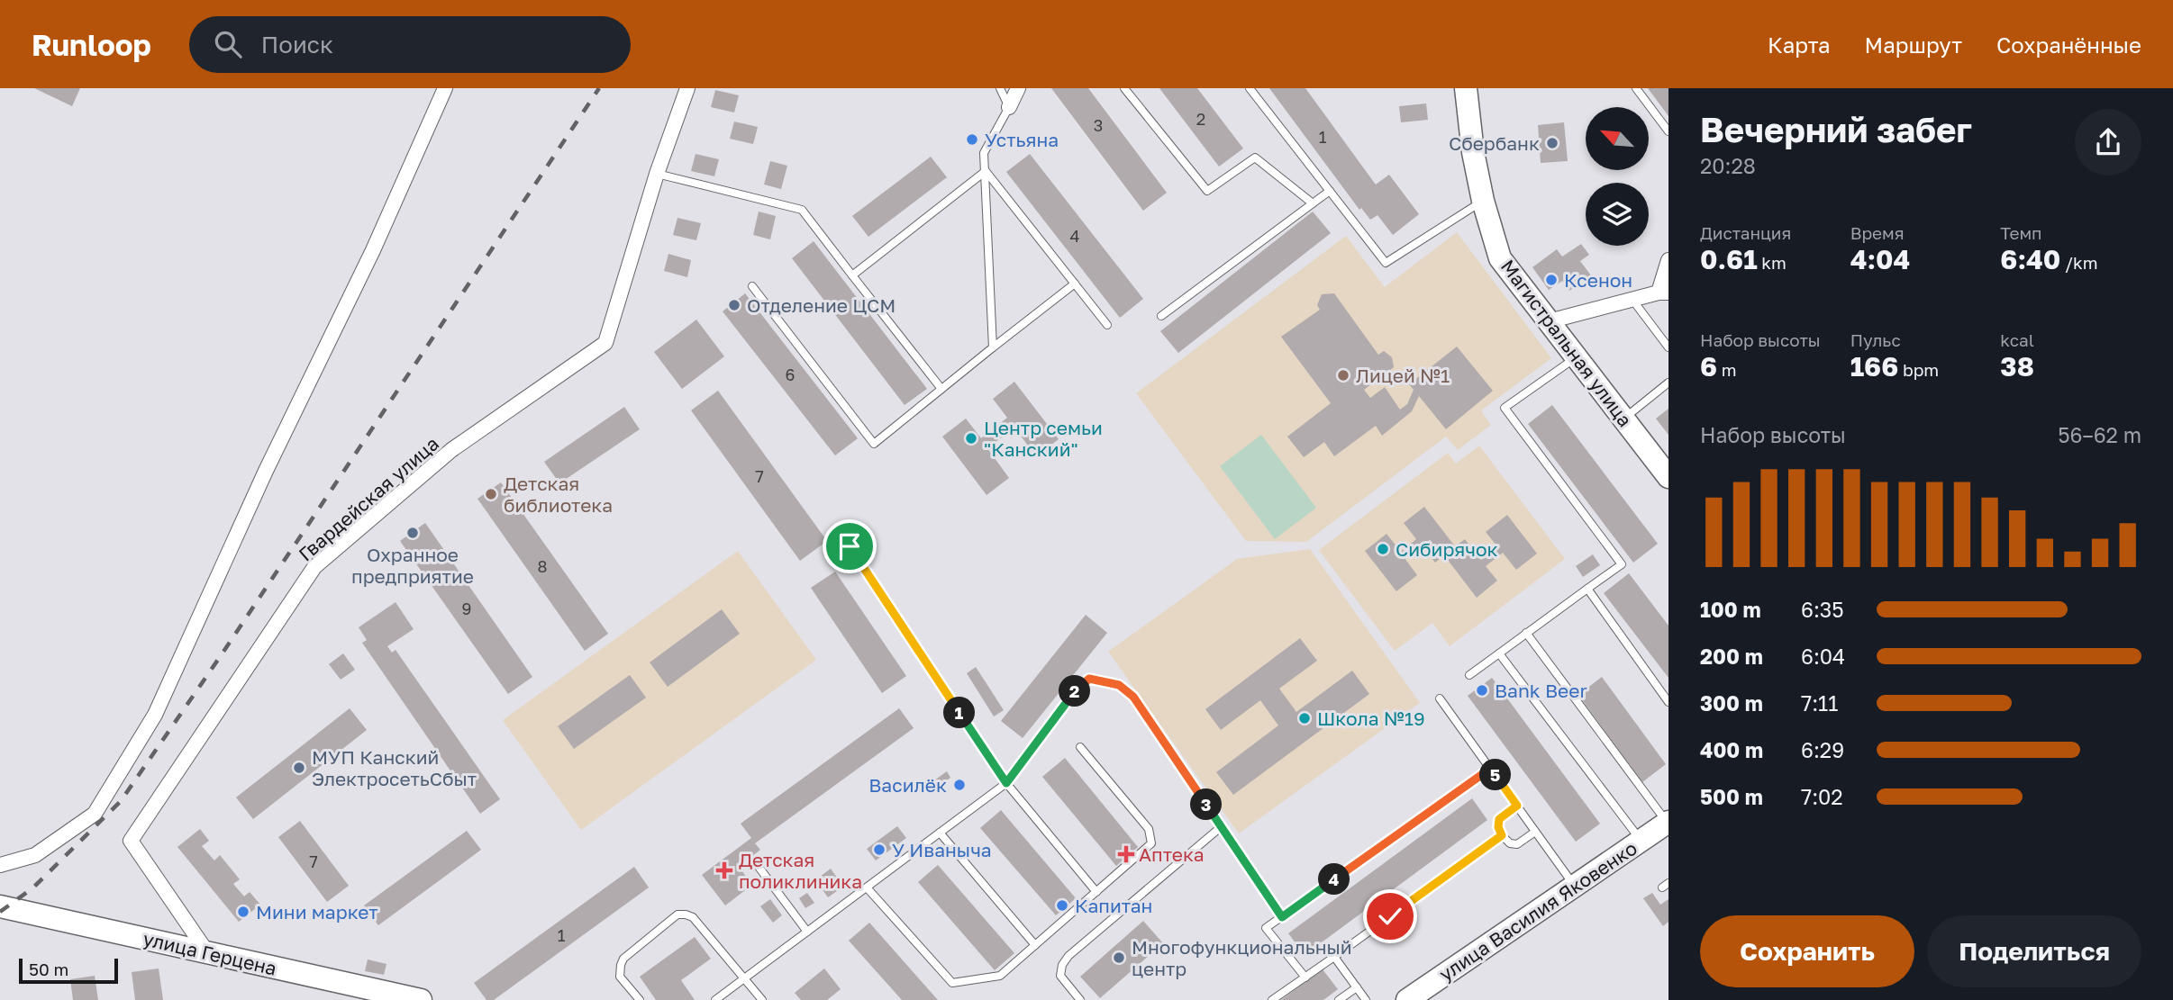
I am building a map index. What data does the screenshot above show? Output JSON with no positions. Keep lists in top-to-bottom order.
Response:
{
  "streets": {
    "main road": ["Магистральная улица", "улица Василия Яковенко", "улица Герцена"],
    "street": ["Гвардейская улица"]
  },
  "crossings": [
    ["Гвардейская улица", "улица Герцена"]
  ],
  "places": {
    "other": [
      "Устьяна",
      "Сбербанк",
      "Ксенон",
      "Отделение ЦСМ",
      "Лицей №1",
      "Центр семьи \"Канский\"",
      "Детская библиотека",
      "Охранное предприятие",
      "Сибирячок",
      "Bank Beer",
      "Школа №19",
      "МУП Канский ЭлектросетьСбыт",
      "Василёк",
      "У Иваныча",
      "Капитан",
      "Мини маркет",
      "Многофункциональный центр"
    ],
    "health": ["Аптека", "Детская поликлиника"]
  },
  "house_numbers": [
    "2",
    "3",
    "1",
    "4",
    "6",
    "7",
    "8",
    "9",
    "7",
    "1"
  ],
  "scale_bar": "50 m",
  "north": "top left",
  "page": {
    "header": "Runloop",
    "search": "Поиск",
    "nav": ["Карта", "Маршрут", "Сохранённые"],
    "heading": ["Вечерний забег", "20:28"],
    "stats": [
      ["Дистанция", "0.61 km"],
      ["Время", "4:04"],
      ["Темп", "6:40 /km"],
      ["Набор высоты", "6 m"],
      ["Пульс", "166 bpm"],
      ["kcal", "38"]
    ],
    "chart": ["Набор высоты", "56–62 m"],
    "list": [
      {
        "name": "100 m",
        "note": "6:35"
      },
      {
        "name": "200 m",
        "note": "6:04"
      },
      {
        "name": "300 m",
        "note": "7:11"
      },
      {
        "name": "400 m",
        "note": "6:29"
      },
      {
        "name": "500 m",
        "note": "7:02"
      }
    ],
    "pins": [
      "2",
      "1",
      "5",
      "3",
      "4"
    ],
    "buttons": ["Сохранить", "Поделиться"],
    "scale": "50 m"
  }
}
